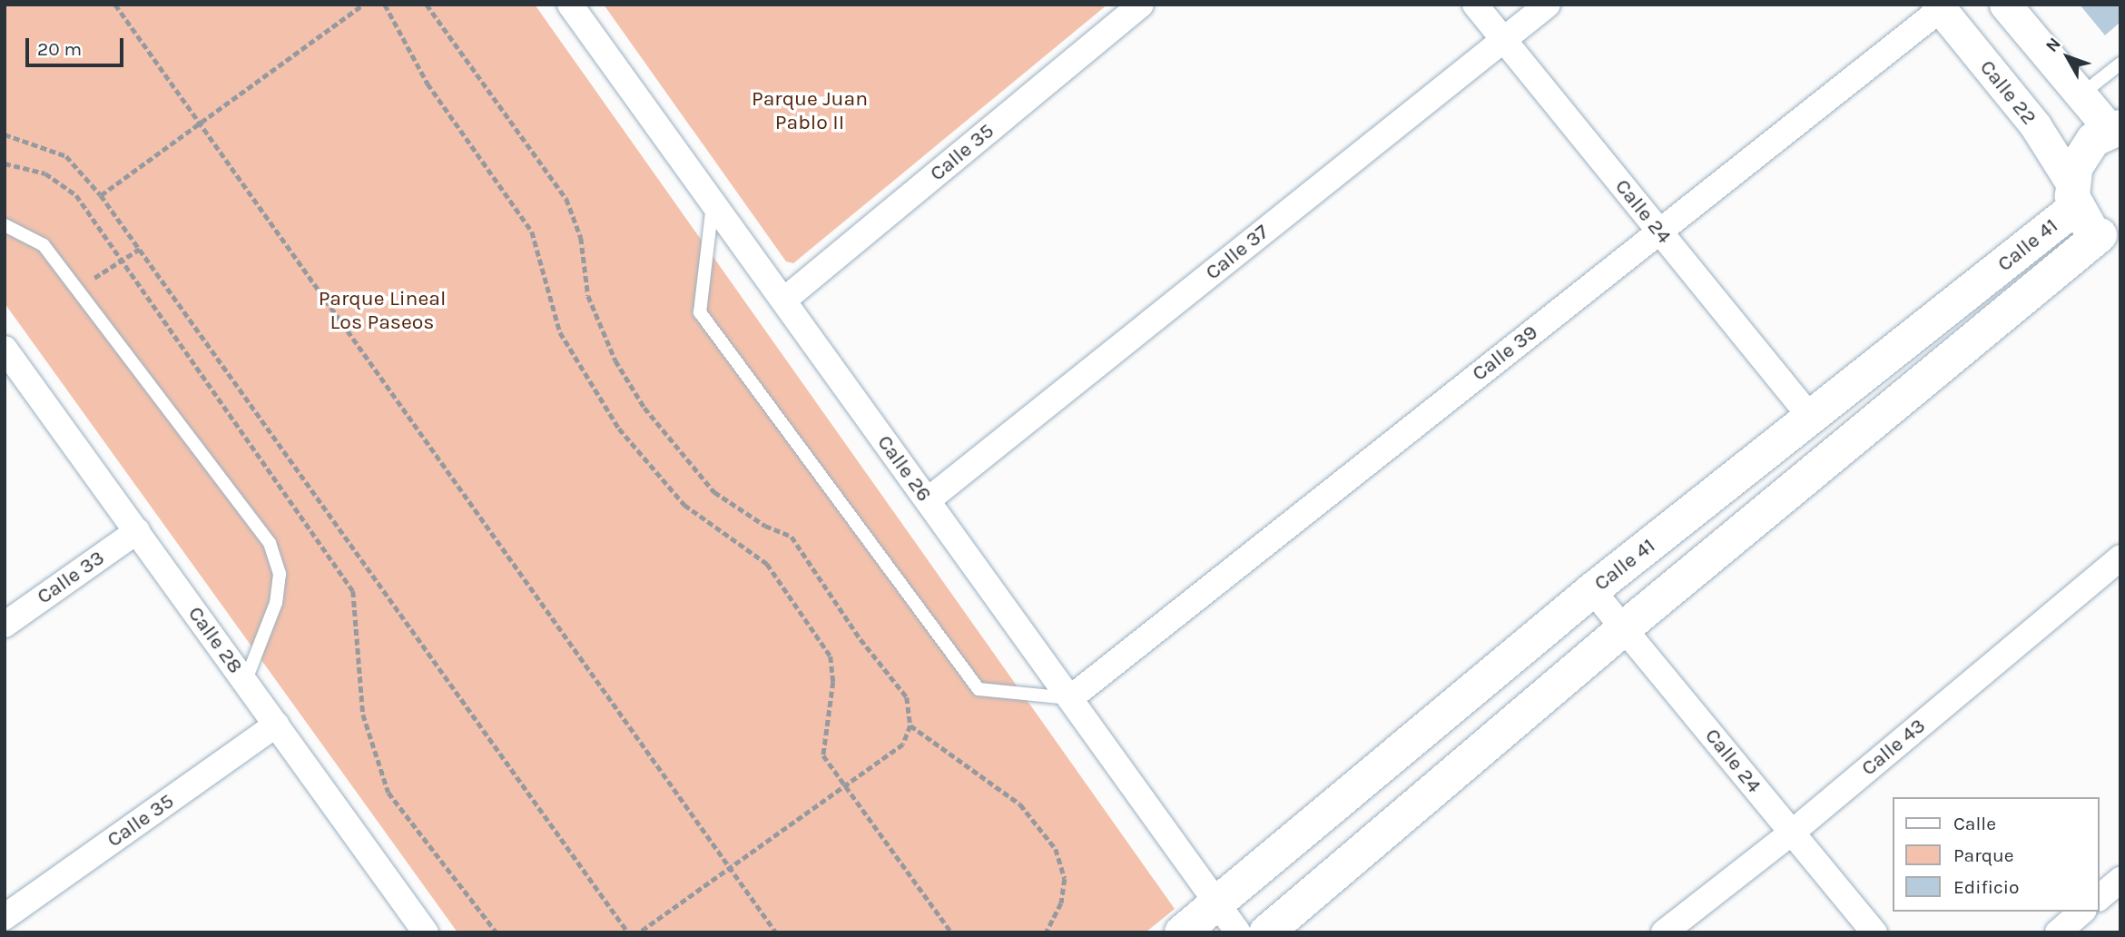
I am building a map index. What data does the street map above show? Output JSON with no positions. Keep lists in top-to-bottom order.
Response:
{
  "streets": {
    "main road": ["Calle 41"],
    "street": [
      "Calle 22",
      "Calle 35",
      "Calle 24",
      "Calle 37",
      "Calle 39",
      "Calle 26",
      "Calle 33",
      "Calle 28",
      "Calle 43"
    ]
  },
  "crossings": [
    ["Calle 22", "Calle 41"],
    ["Calle 22", "Calle 39"],
    ["Calle 35", "Calle 26"],
    ["Calle 35", "Calle 28"],
    ["Calle 24", "Calle 41"],
    ["Calle 24", "Calle 37"],
    ["Calle 24", "Calle 39"],
    ["Calle 24", "Calle 43"],
    ["Calle 41", "Calle 26"],
    ["Calle 37", "Calle 26"],
    ["Calle 39", "Calle 26"],
    ["Calle 33", "Calle 28"]
  ],
  "parks": ["Parque Juan Pablo II", "Parque Lineal Los Paseos"],
  "legend": ["Calle", "Parque", "Edificio"],
  "scale_bar": "20 m",
  "north": "top left"
}
